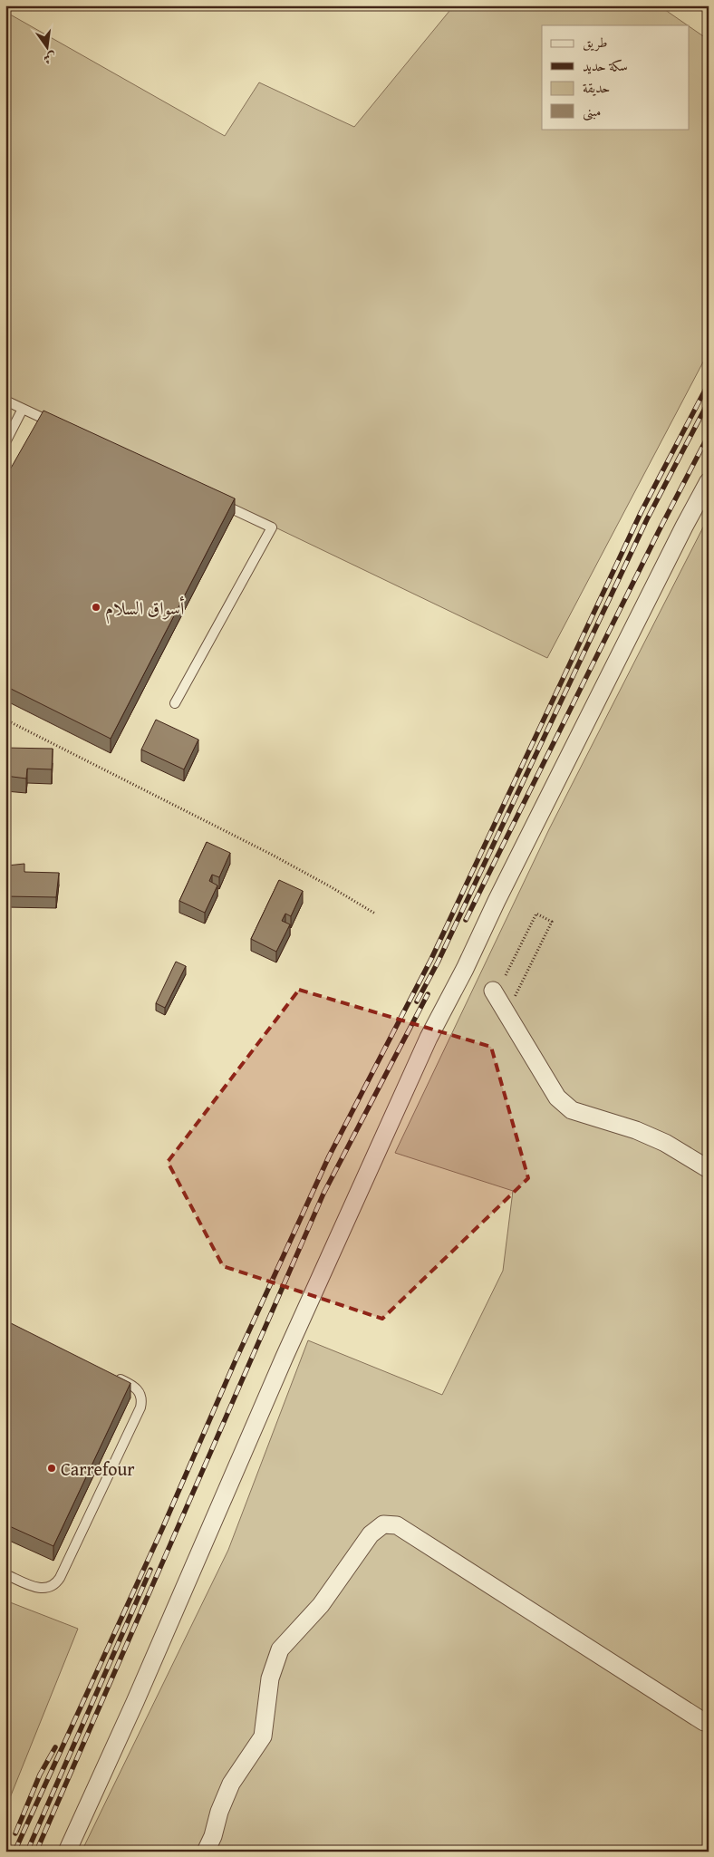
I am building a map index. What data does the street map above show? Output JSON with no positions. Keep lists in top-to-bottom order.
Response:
{
  "places": ["أسواق السلام", "Carrefour"],
  "legend": [
    "طريق",
    "سكة حديد",
    "حديقة",
    "مبنى"
  ],
  "north": "bottom"
}
